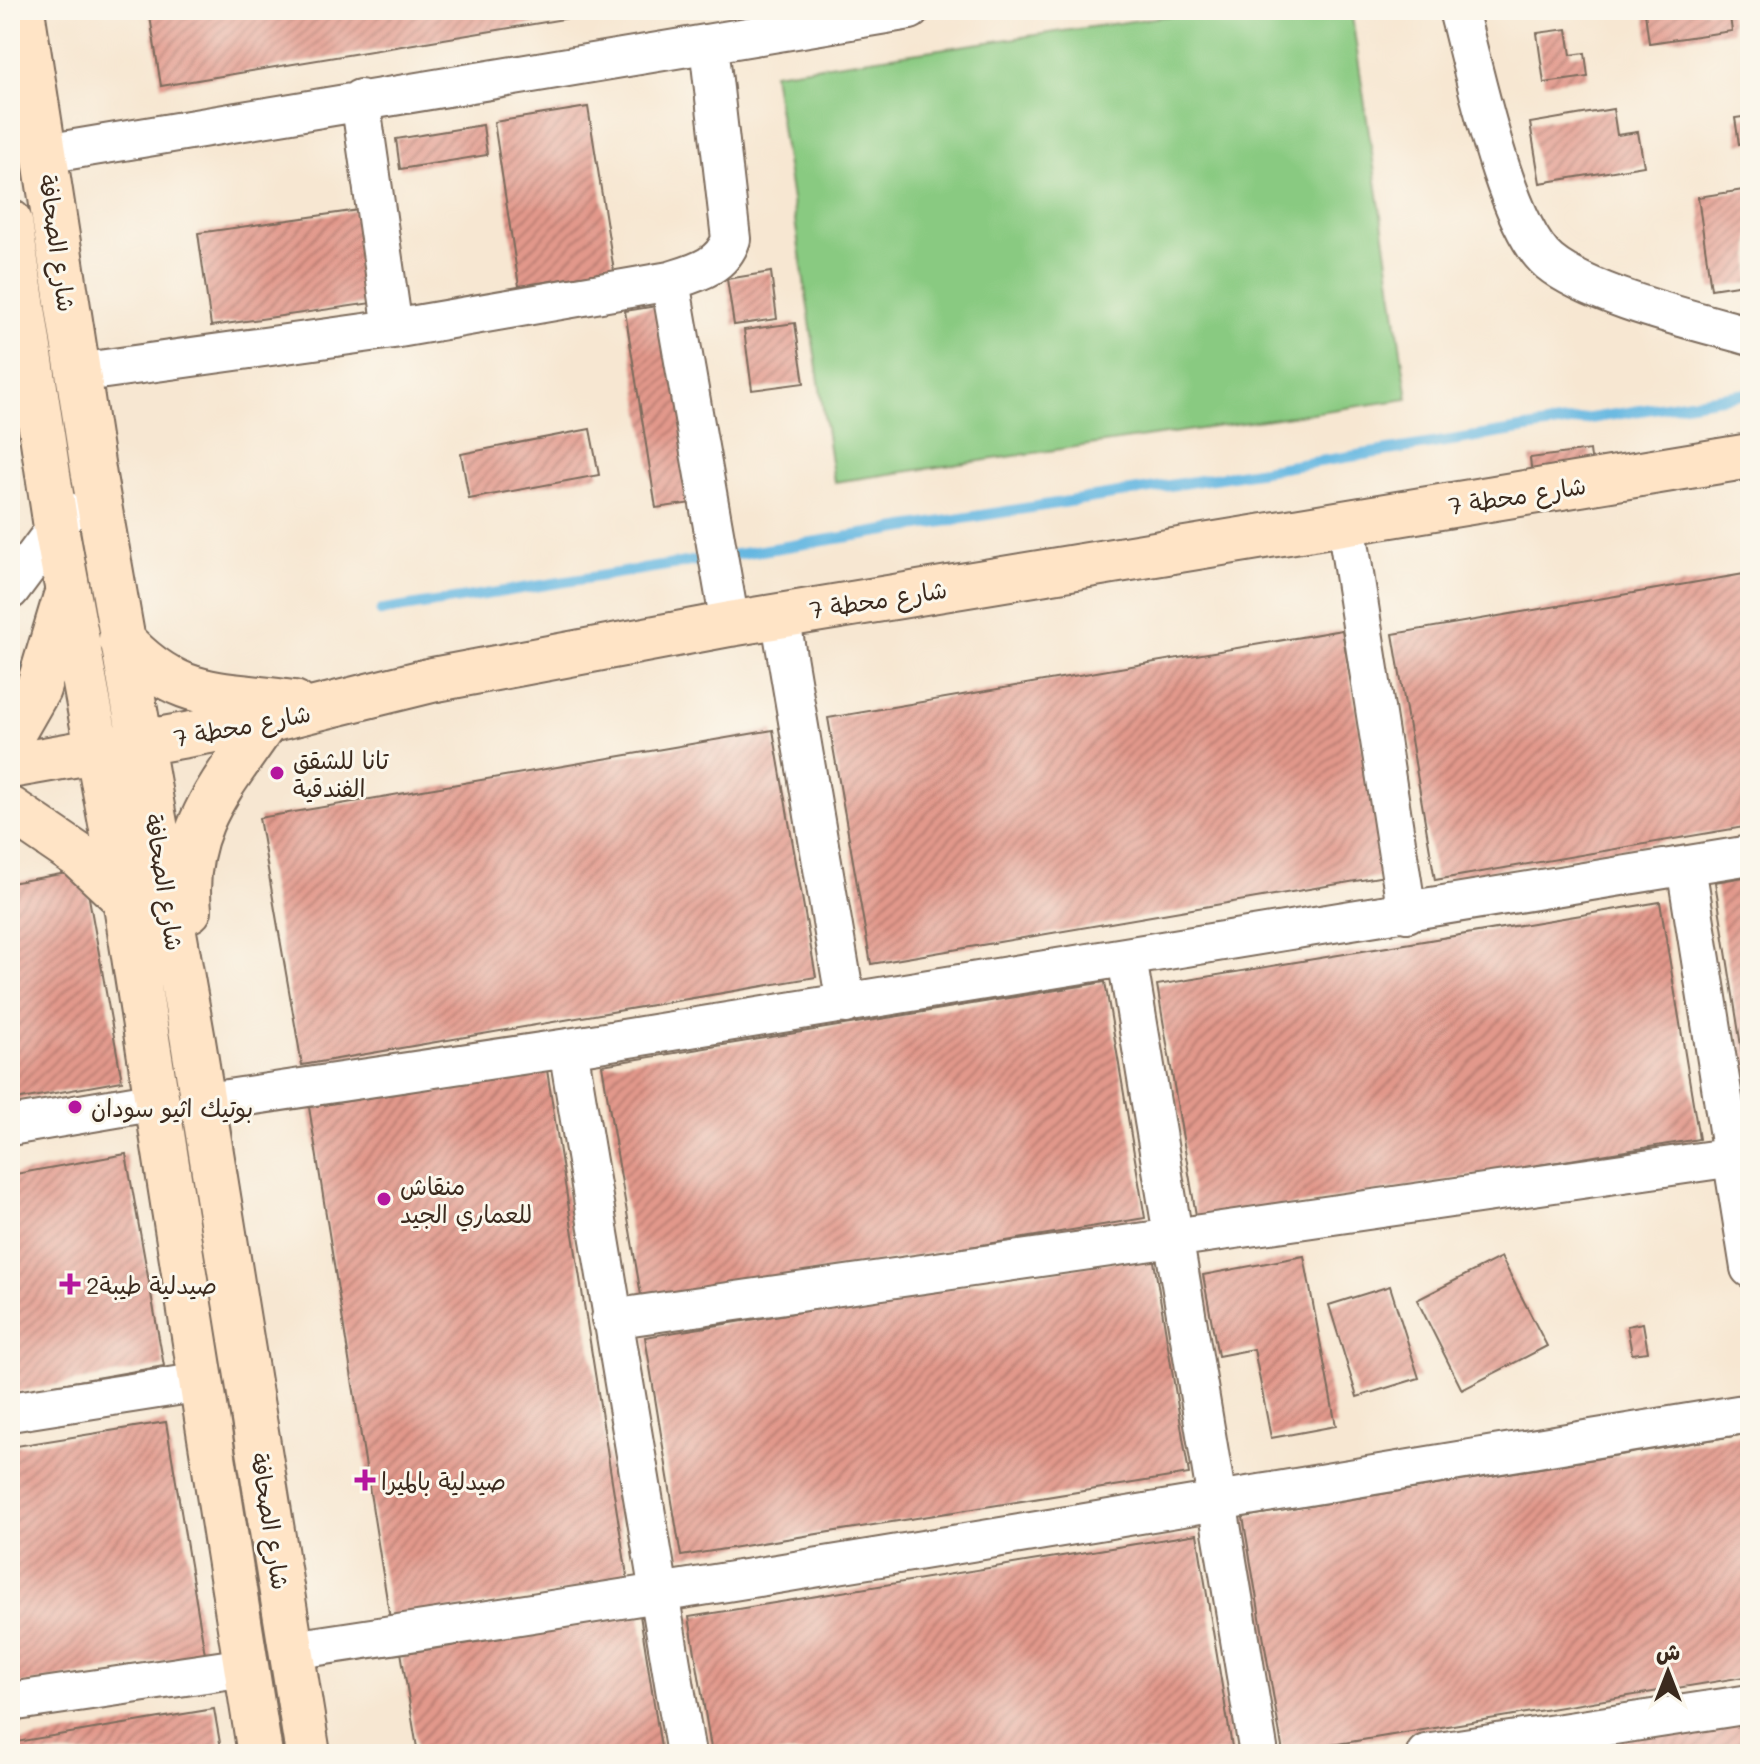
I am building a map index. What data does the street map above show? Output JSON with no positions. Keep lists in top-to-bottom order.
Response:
{
  "streets": {
    "main road": ["شارع الصحافة", "شارع محطة 7"]
  },
  "crossings": [
    ["شارع الصحافة", "شارع محطة 7"]
  ],
  "places": {
    "other": ["تانا للشقق الفندقية", "بوتيك اثيو سودان", "منقاش للعماري الجيد"],
    "health": ["صيدلية طيبة2", "صيدلية بالميرا"]
  },
  "north": "top"
}
